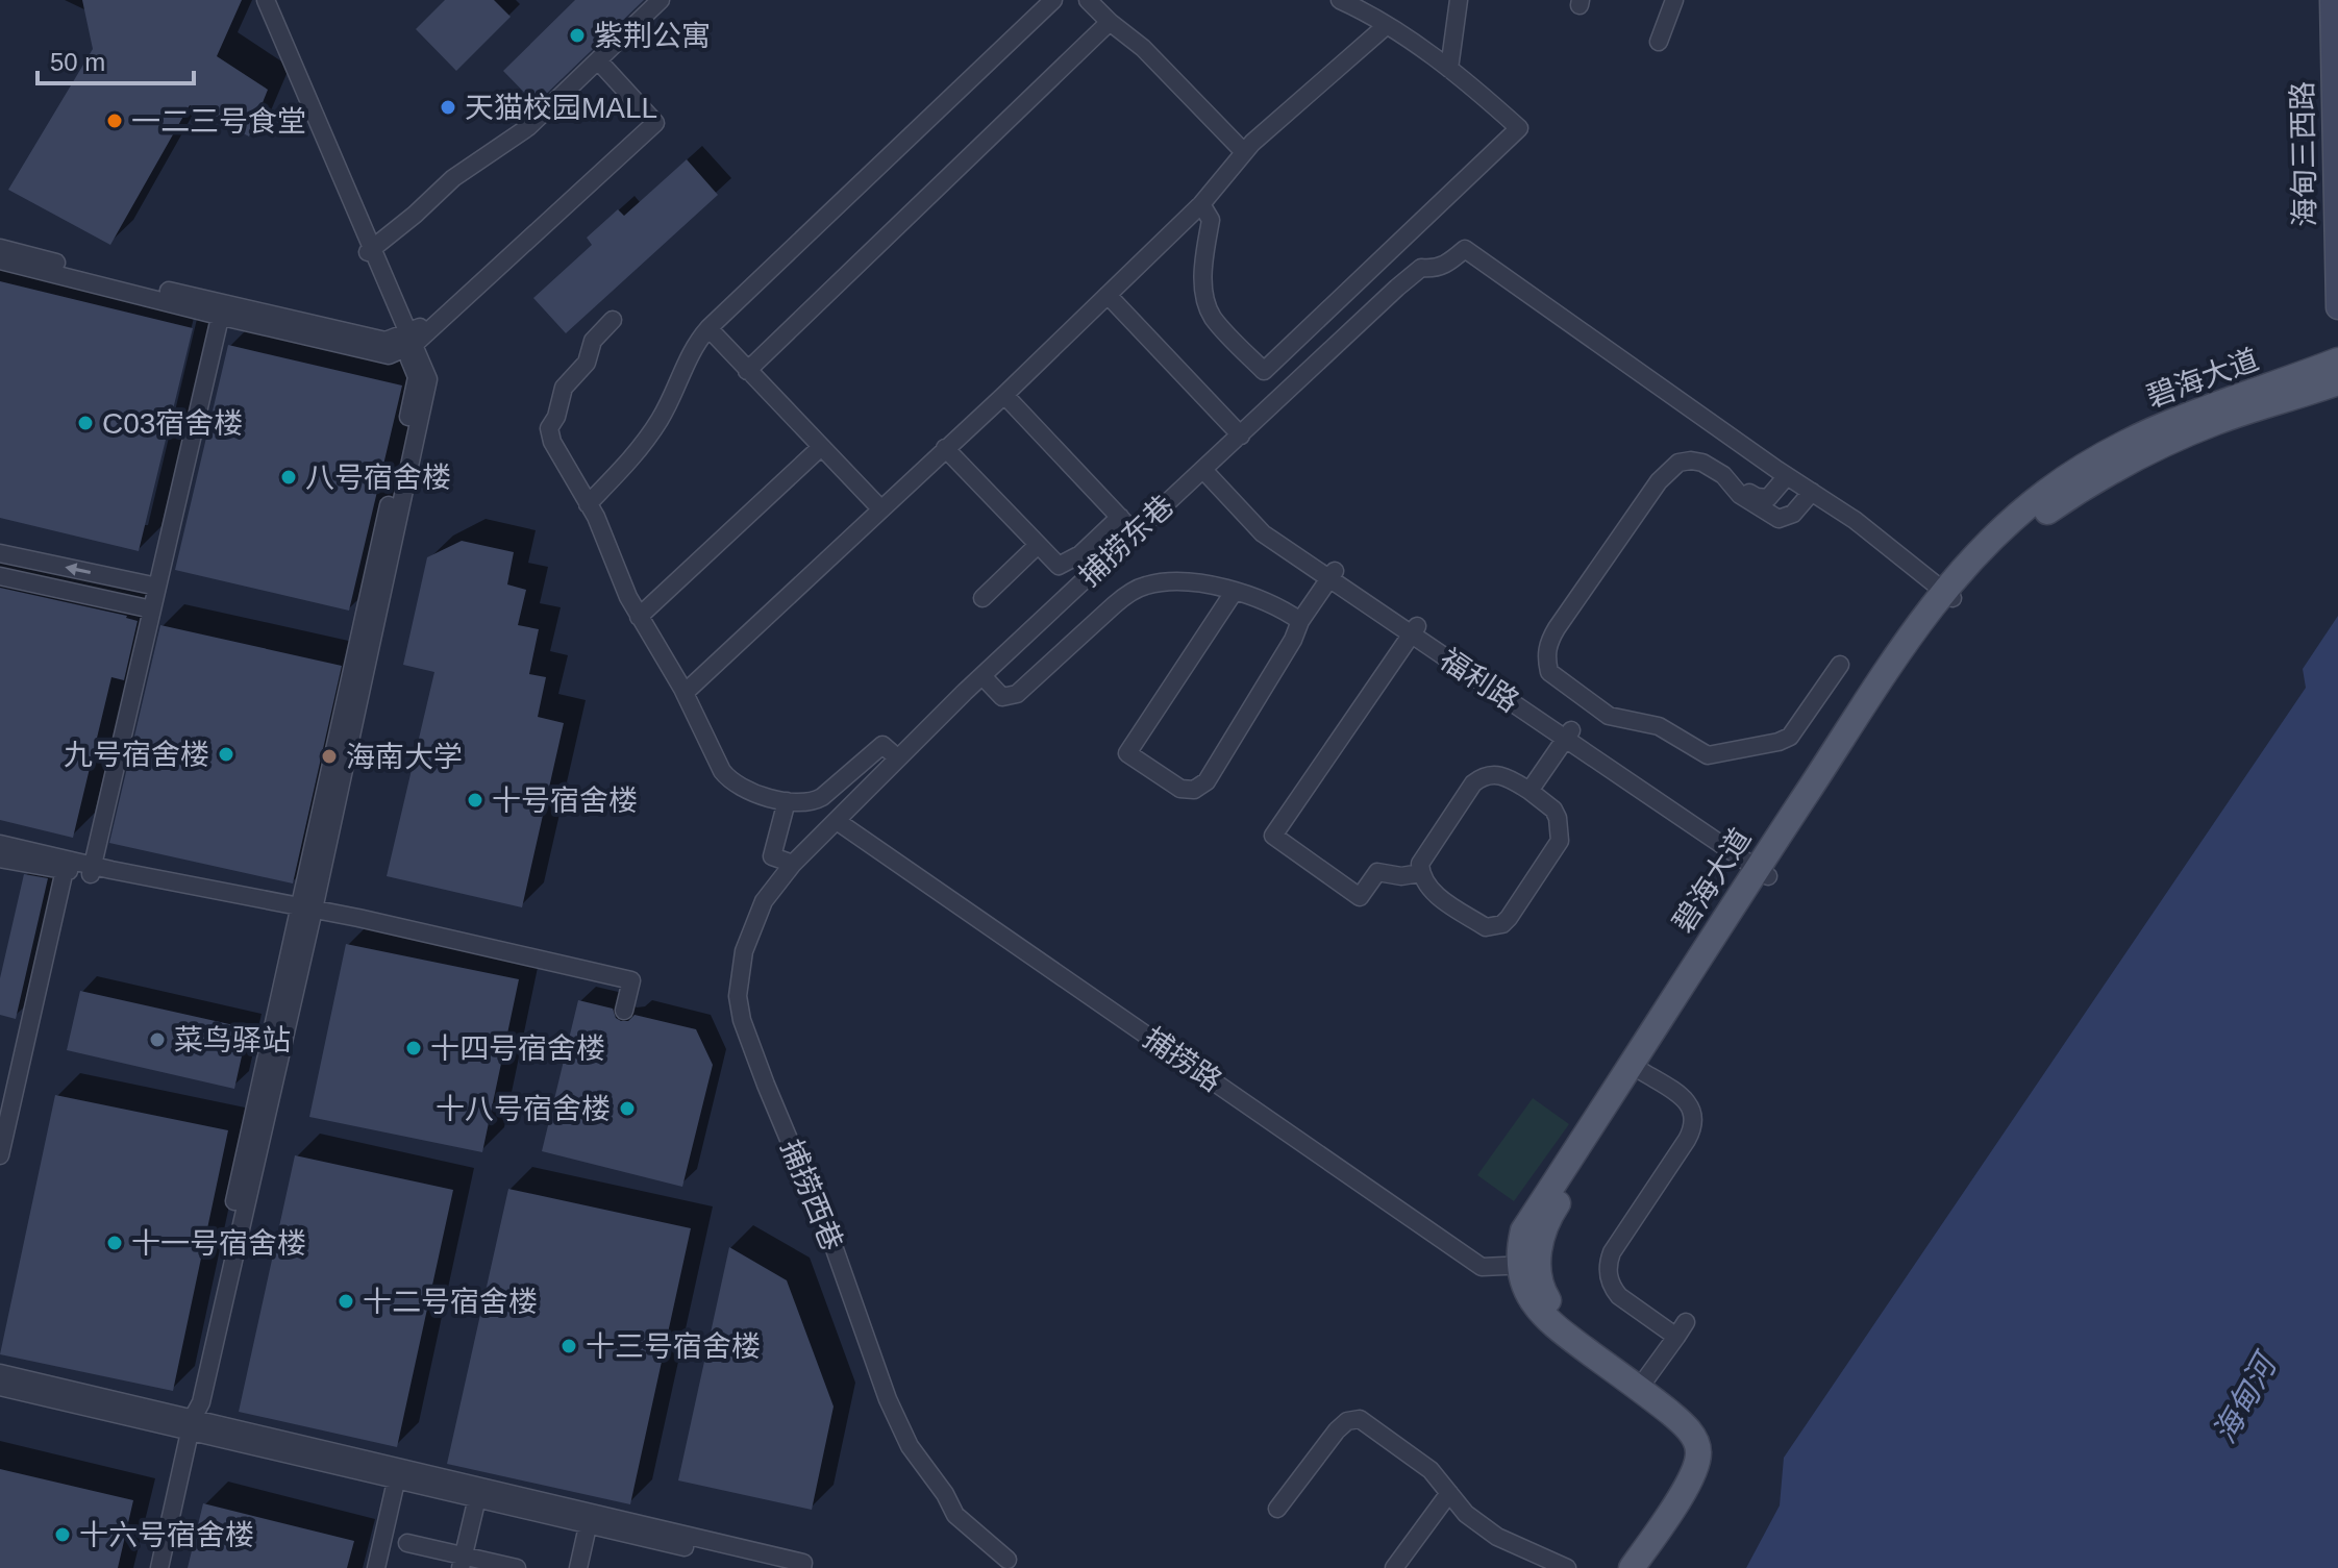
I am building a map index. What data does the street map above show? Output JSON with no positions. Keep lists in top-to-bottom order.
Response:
{
  "streets": {
    "main road": ["海甸三西路", "碧海大道"],
    "street": [
      "捕捞东巷",
      "福利路",
      "捕捞路",
      "捕捞西巷"
    ]
  },
  "crossings": [
    ["碧海大道", "福利路"],
    ["碧海大道", "捕捞路"],
    ["捕捞东巷", "福利路"],
    ["捕捞东巷", "捕捞路"],
    ["捕捞东巷", "捕捞西巷"],
    ["捕捞路", "捕捞西巷"]
  ],
  "water": ["海甸河"],
  "places": [
    "紫荆公寓",
    "天猫校园MALL",
    "一二三号食堂",
    "C03宿舍楼",
    "八号宿舍楼",
    "九号宿舍楼",
    "海南大学",
    "十号宿舍楼",
    "菜鸟驿站",
    "十四号宿舍楼",
    "十八号宿舍楼",
    "十一号宿舍楼",
    "十二号宿舍楼",
    "十三号宿舍楼",
    "十六号宿舍楼"
  ],
  "scale_bar": "50 m"
}
